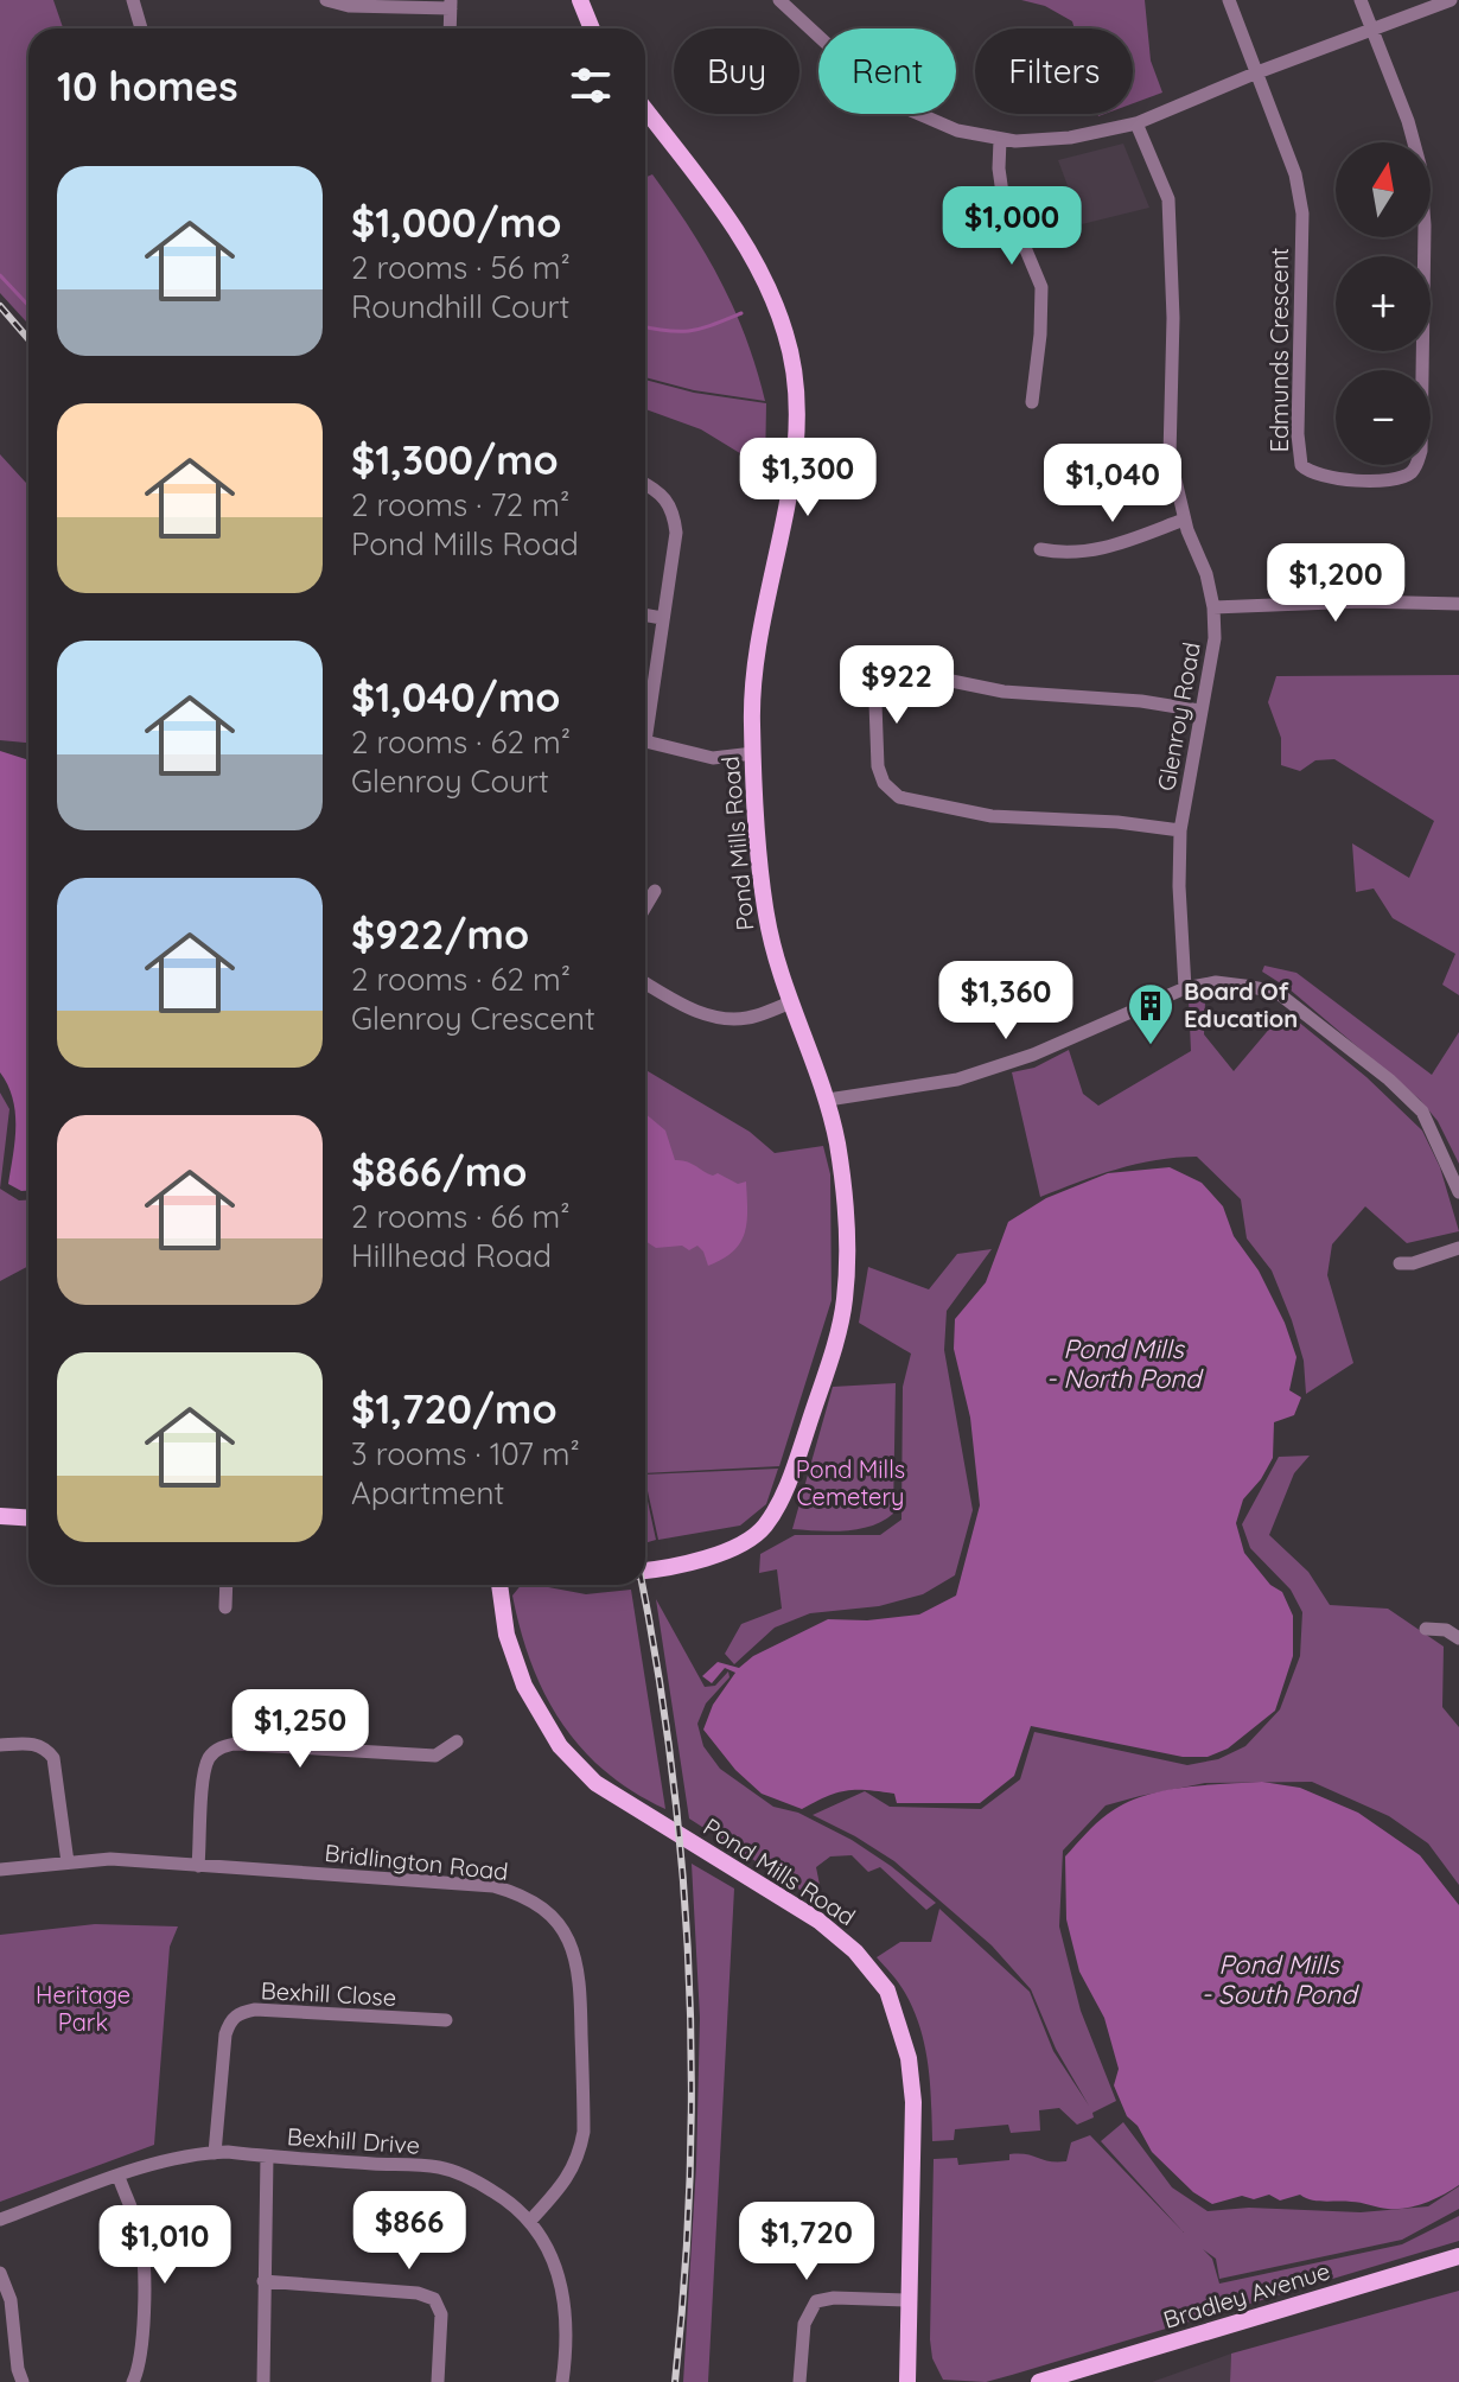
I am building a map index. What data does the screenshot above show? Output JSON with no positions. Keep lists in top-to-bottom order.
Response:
{
  "streets": {
    "main road": ["Pond Mills Road", "Bradley Avenue"],
    "street": [
      "Edmunds Crescent",
      "Glenroy Road",
      "Bridlington Road",
      "Bexhill Close",
      "Bexhill Drive"
    ]
  },
  "crossings": [
    ["Bridlington Road", "Bexhill Drive"],
    ["Bexhill Close", "Bexhill Drive"]
  ],
  "water": ["Pond Mills - North Pond", "Pond Mills - South Pond"],
  "parks": ["Pond Mills Cemetery", "Heritage Park"],
  "places": {
    "building": ["Board Of Education"]
  },
  "north": "top",
  "page": {
    "chip": ["Buy", "Rent", "Filters"],
    "heading": "10 homes",
    "map_buttons": ["+", "−"],
    "list": [
      {
        "name": "$1,000/mo",
        "note": "2 rooms · 56 m² · Roundhill Court"
      },
      {
        "name": "$1,300/mo",
        "note": "2 rooms · 72 m² · Pond Mills Road"
      },
      {
        "name": "$1,040/mo",
        "note": "2 rooms · 62 m² · Glenroy Court"
      },
      {
        "name": "$922/mo",
        "note": "2 rooms · 62 m² · Glenroy Crescent"
      },
      {
        "name": "$866/mo",
        "note": "2 rooms · 66 m² · Hillhead Road"
      },
      {
        "name": "$1,720/mo",
        "note": "3 rooms · 107 m² · Apartment"
      }
    ],
    "price": [
      "$1,000",
      "$1,300",
      "$1,040",
      "$1,200",
      "$922",
      "$1,360",
      "$1,250",
      "$866",
      "$1,720",
      "$1,010"
    ]
  }
}
